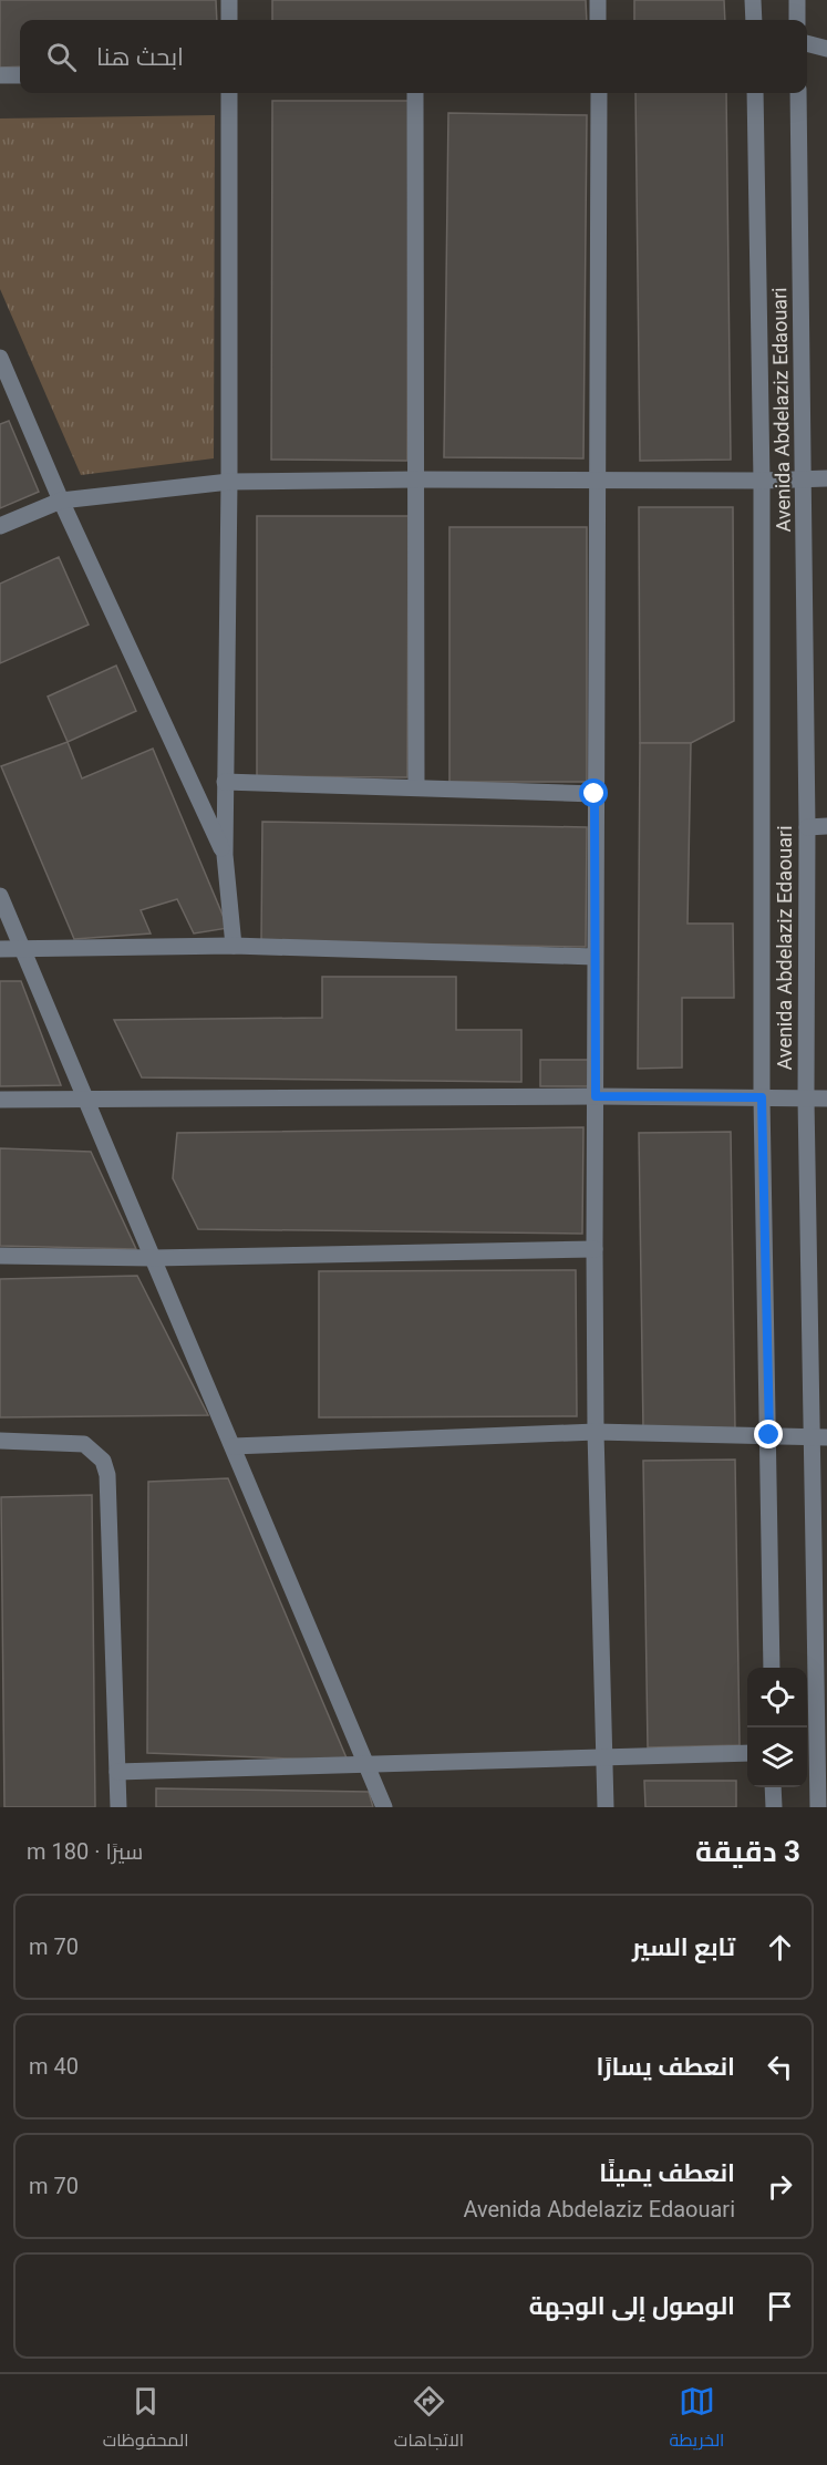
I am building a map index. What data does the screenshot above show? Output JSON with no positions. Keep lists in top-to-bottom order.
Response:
{
  "streets": {
    "street": ["Avenida Abdelaziz Edaouari"]
  },
  "page": {
    "search": "ابحث هنا",
    "heading": ["3 دقيقة", "سيرًا · 180 m"],
    "list": [
      ["تابع السير", "70 m"],
      ["انعطف يسارًا", "40 m"],
      ["انعطف يمينًا", "Avenida Abdelaziz Edaouari", "70 m"],
      "الوصول إلى الوجهة"
    ],
    "nav": ["الخريطة", "الاتجاهات", "المحفوظات"]
  }
}
